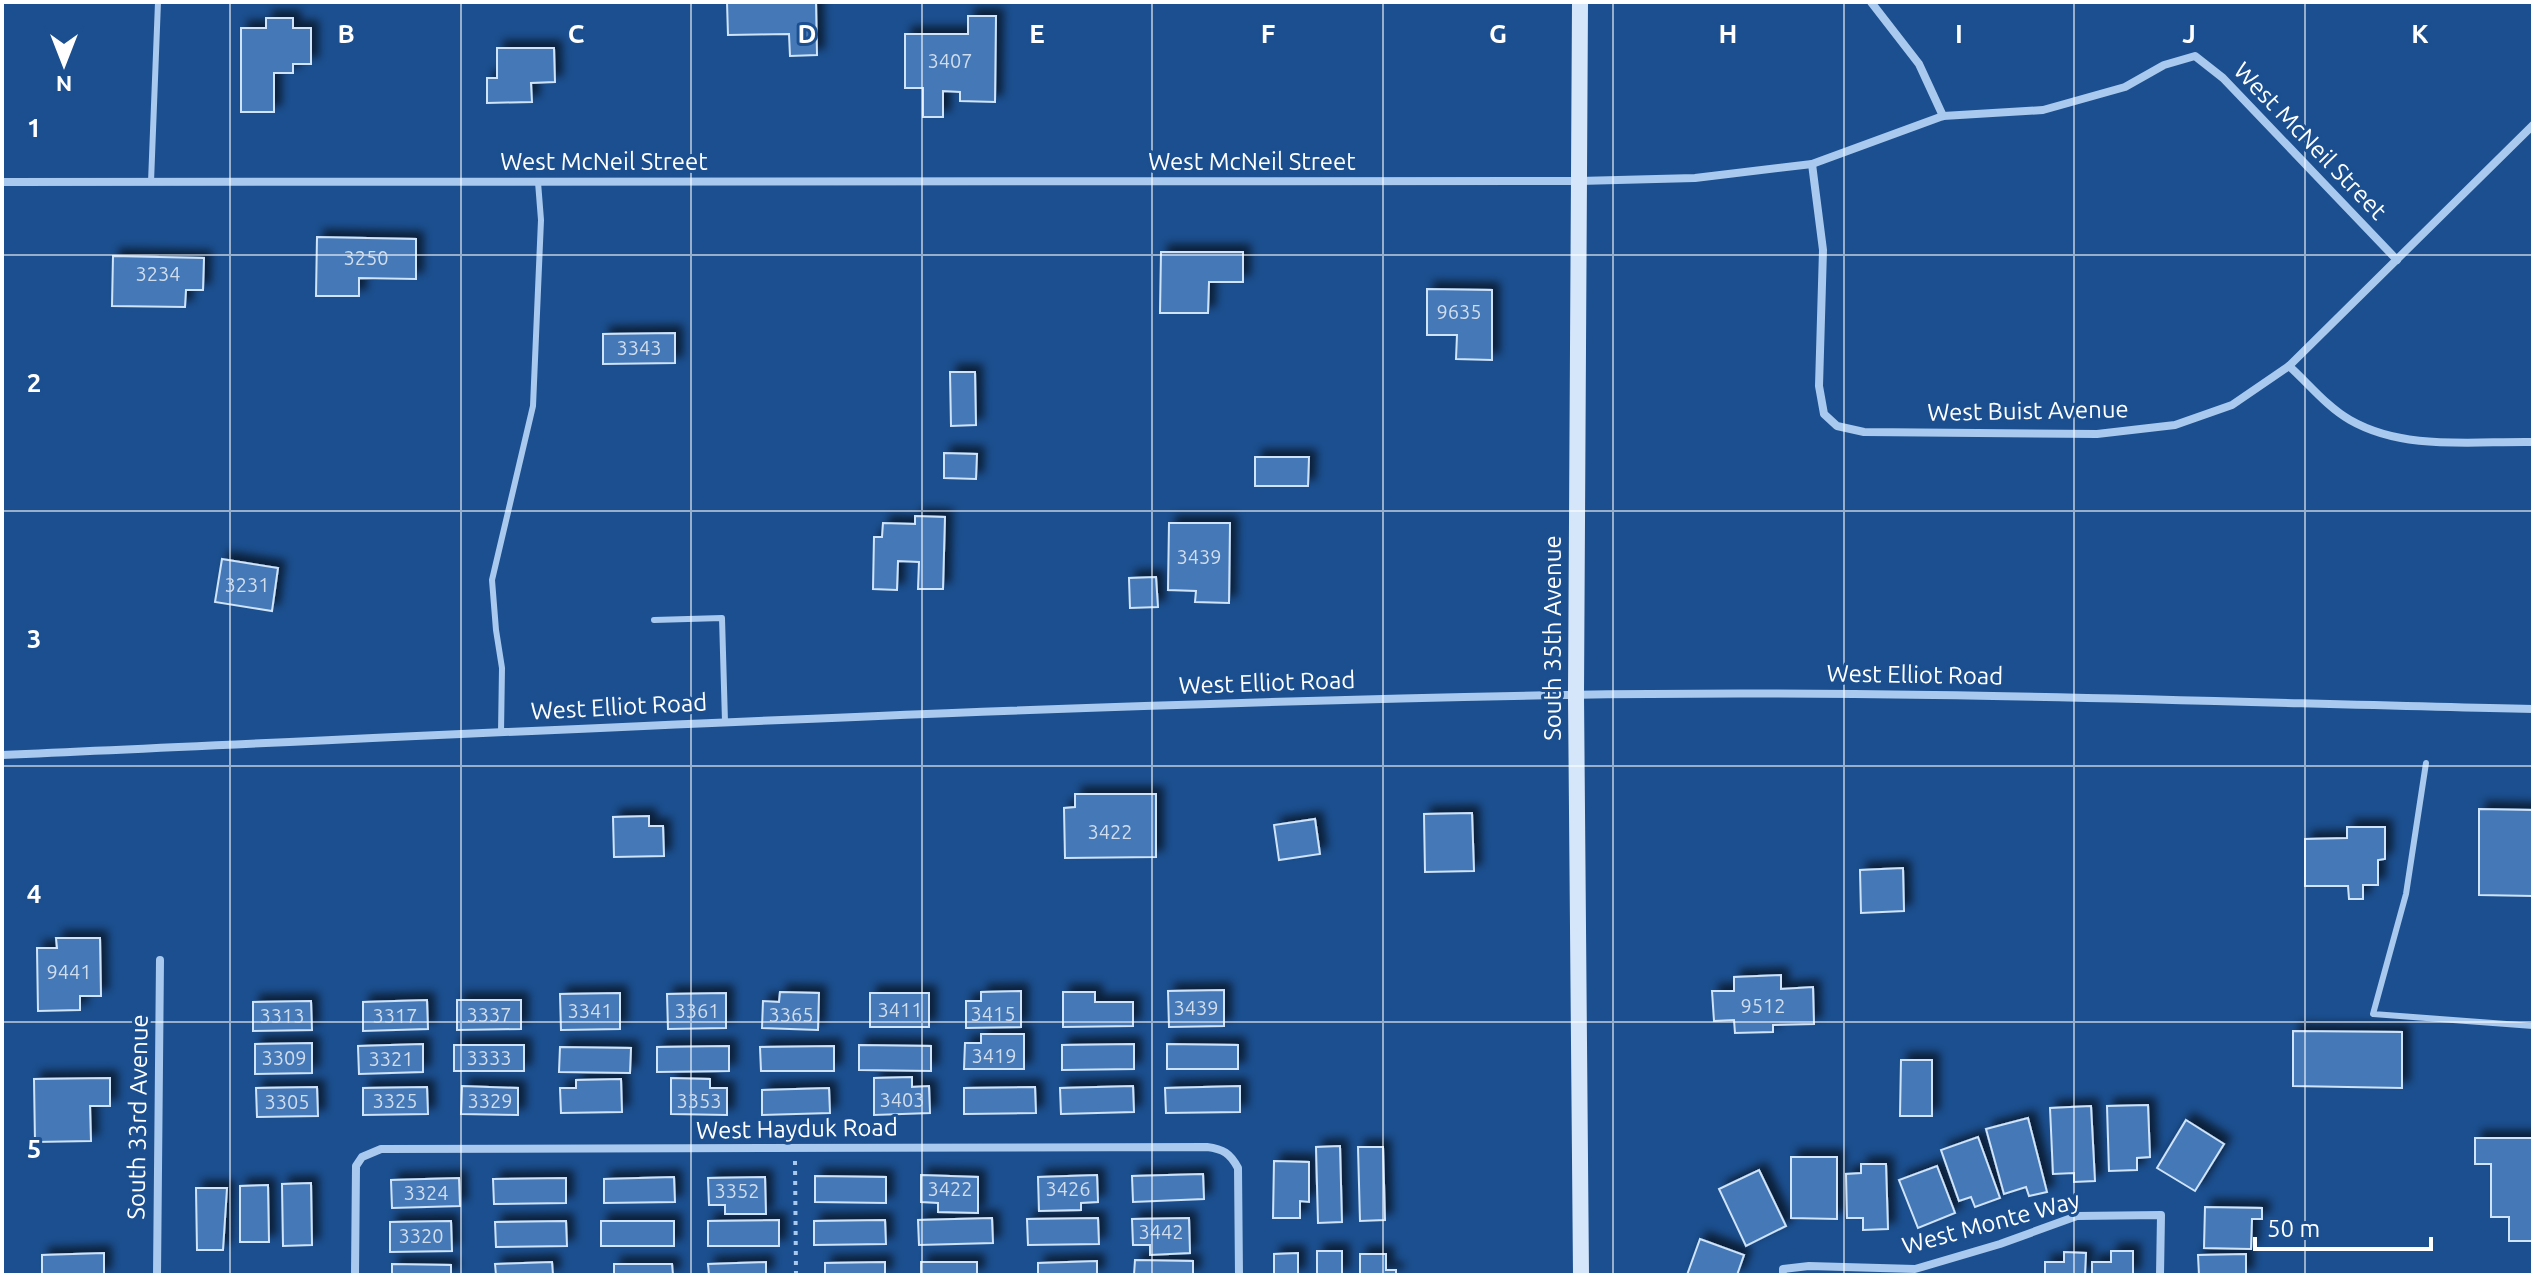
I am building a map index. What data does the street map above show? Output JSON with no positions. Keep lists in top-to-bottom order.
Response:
{
  "streets": {
    "street": [
      "West McNeil Street",
      "West Buist Avenue",
      "South 35th Avenue",
      "West Elliot Road",
      "South 33rd Avenue",
      "West Hayduk Road",
      "West Monte Way"
    ]
  },
  "crossings": [
    ["West McNeil Street", "West Buist Avenue"],
    ["West McNeil Street", "South 35th Avenue"],
    ["South 35th Avenue", "West Elliot Road"]
  ],
  "house_numbers": [
    "3407",
    "3250",
    "3234",
    "9635",
    "3343",
    "3439",
    "3231",
    "3422",
    "9441",
    "9512",
    "3439",
    "3411",
    "3341",
    "3361",
    "3415",
    "3337",
    "3365",
    "3313",
    "3317",
    "3419",
    "3309",
    "3333",
    "3321",
    "3403",
    "3325",
    "3329",
    "3353",
    "3305",
    "3422",
    "3426",
    "3352",
    "3324",
    "3442",
    "3320"
  ],
  "scale_bar": "50 m",
  "north": "bottom",
  "grid": {
    "columns": [
      "B",
      "C",
      "D",
      "E",
      "F",
      "G",
      "H",
      "I",
      "J",
      "K"
    ],
    "rows": [
      "1",
      "2",
      "3",
      "4",
      "5"
    ]
  }
}
